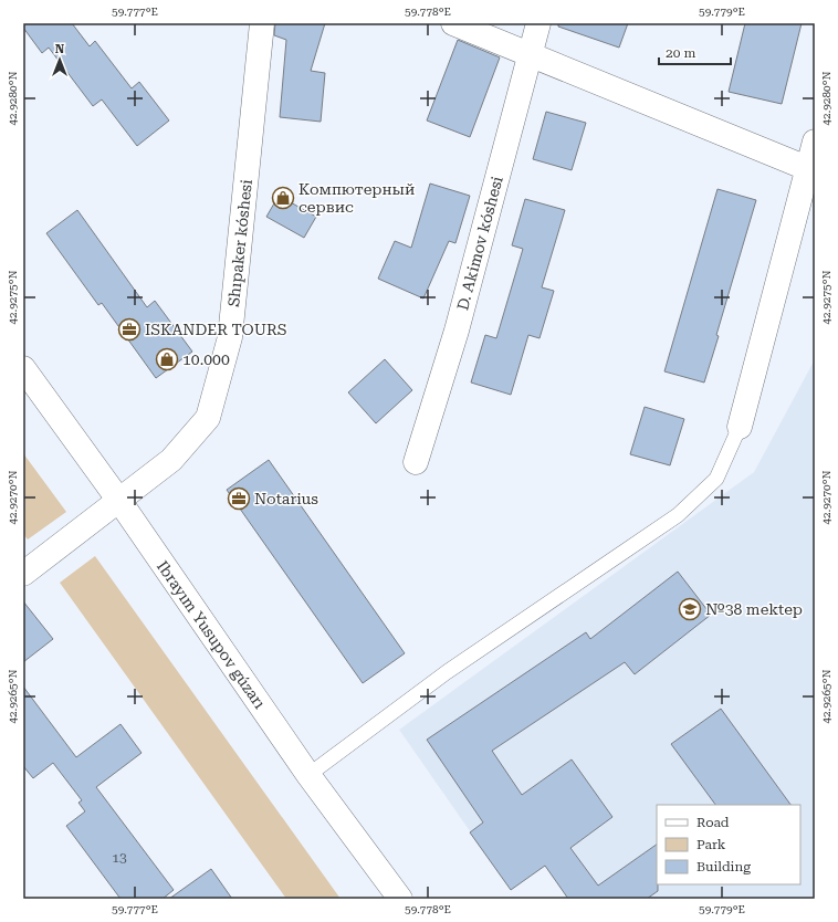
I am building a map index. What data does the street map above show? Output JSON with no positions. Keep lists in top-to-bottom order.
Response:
{
  "streets": {
    "street": ["Shıpaker kóshesi", "D. Akimov kóshesi", "Ibrayım Yusupov gúzarı"]
  },
  "crossings": [
    ["Shıpaker kóshesi", "Ibrayım Yusupov gúzarı"]
  ],
  "places": {
    "shop": ["Компютерный сервис", "10.000"],
    "office": ["ISKANDER TOURS", "Notarius"],
    "school or university": ["№38 mektep"]
  },
  "house_numbers": ["13"],
  "legend": ["Road", "Park", "Building"],
  "scale_bar": "20 m",
  "north": "top",
  "coordinates": [
    "59.777°E",
    "59.778°E",
    "59.779°E",
    "42.9280°N",
    "42.9275°N",
    "42.9270°N",
    "42.9265°N"
  ]
}
